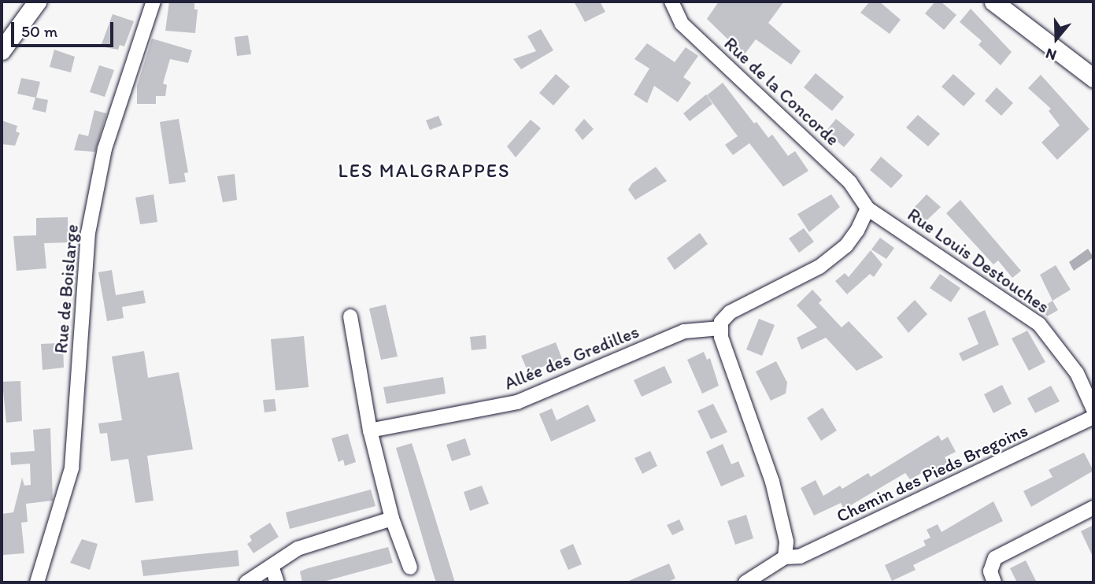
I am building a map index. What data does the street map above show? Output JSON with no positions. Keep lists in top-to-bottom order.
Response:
{
  "streets": {
    "street": [
      "Rue de la Concorde",
      "Rue Louis Destouches",
      "Rue de Boislarge",
      "Allée des Gredilles",
      "Chemin des Pieds Bregoins"
    ]
  },
  "crossings": [
    ["Rue de la Concorde", "Rue Louis Destouches"]
  ],
  "districts": ["LES MALGRAPPES"],
  "scale_bar": "50 m",
  "north": "bottom"
}
